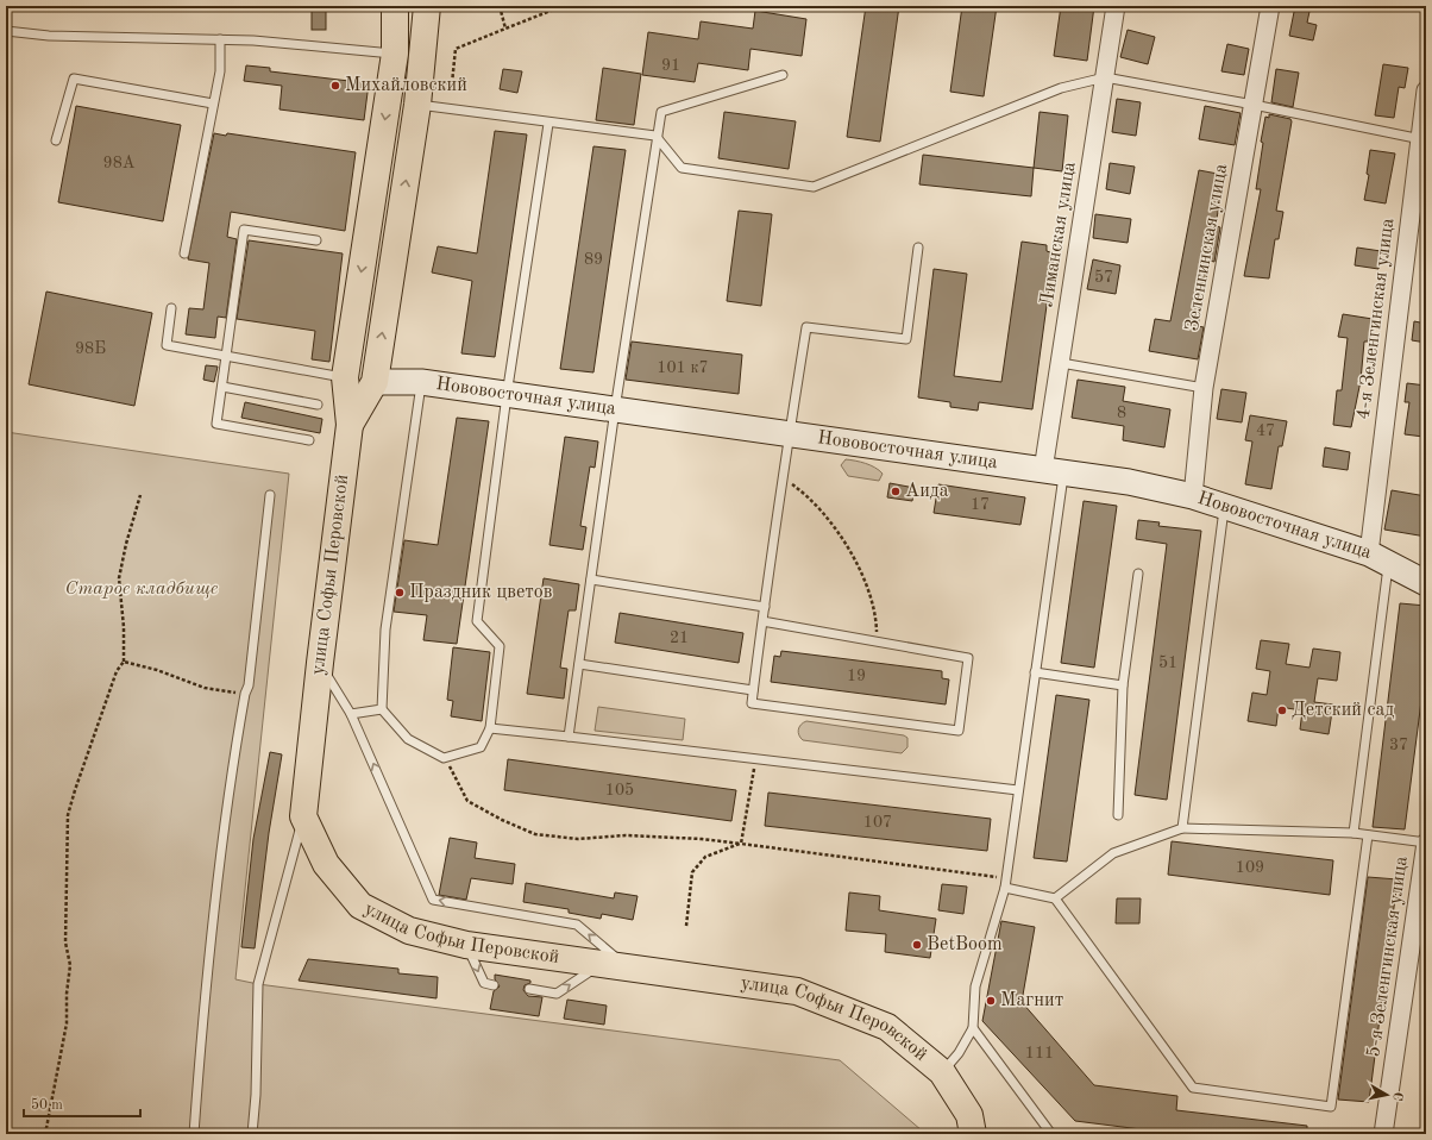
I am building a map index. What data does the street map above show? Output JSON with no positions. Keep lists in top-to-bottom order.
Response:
{
  "streets": {
    "main road": ["Нововосточная улица", "улица Софьи Перовской"],
    "street": [
      "Лиманская улица",
      "Зеленгинская улица",
      "4-я Зеленгинская улица",
      "5-я Зеленгинская улица"
    ]
  },
  "crossings": [
    ["Лиманская улица", "Нововосточная улица"],
    ["Зеленгинская улица", "Нововосточная улица"],
    ["4-я Зеленгинская улица", "Нововосточная улица"],
    ["Нововосточная улица", "улица Софьи Перовской"]
  ],
  "parks": ["Старое кладбище"],
  "places": [
    "Михайловский",
    "Аида",
    "Праздник цветов",
    "Детский сад",
    "BetBoom",
    "Магнит"
  ],
  "house_numbers": [
    "91",
    "98А",
    "89",
    "57",
    "98Б",
    "101 к7",
    "8",
    "47",
    "17",
    "21",
    "51",
    "19",
    "37",
    "105",
    "107",
    "109",
    "111"
  ],
  "scale_bar": "50 m",
  "north": "right"
}
